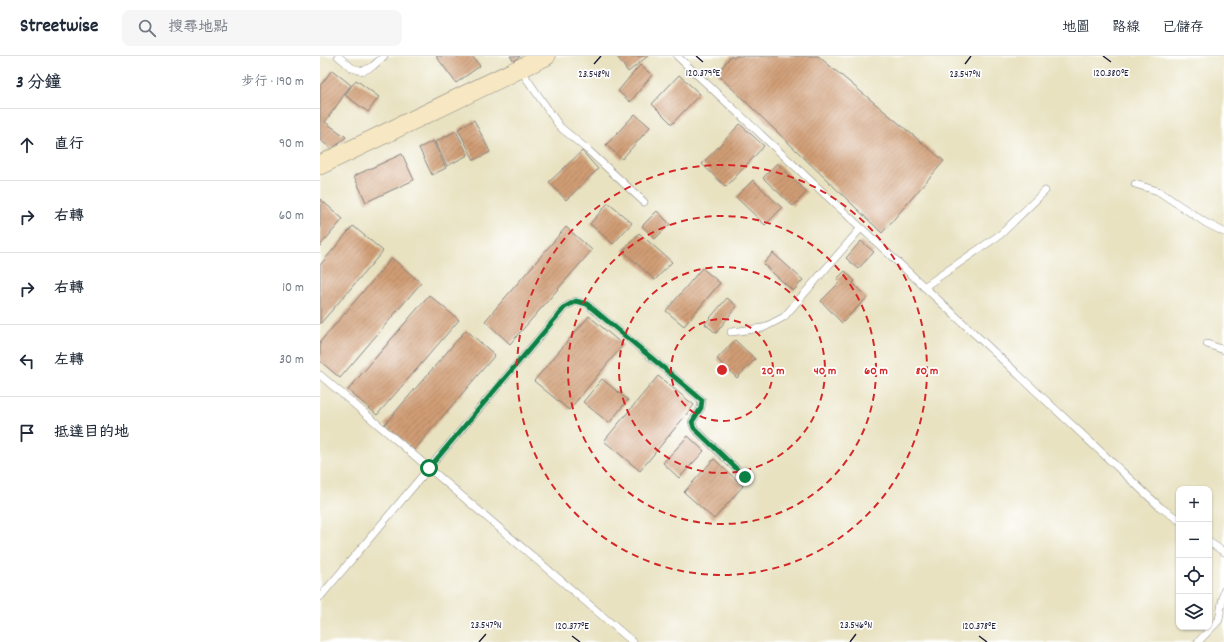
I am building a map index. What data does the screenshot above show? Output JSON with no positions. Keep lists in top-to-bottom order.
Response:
{
  "page": {
    "header": "Streetwise",
    "search": "搜尋地點",
    "nav": ["地圖", "路線", "已儲存"],
    "heading": ["3 分鐘", "步行 · 190 m"],
    "list": [
      ["直行", "90 m"],
      ["右轉", "60 m"],
      ["右轉", "10 m"],
      ["左轉", "30 m"],
      "抵達目的地"
    ],
    "map_buttons": ["+", "−"]
  },
  "coordinates": [
    "120.379°E",
    "120.380°E",
    "23.548°N",
    "23.547°N",
    "23.546°N",
    "120.377°E",
    "120.378°E"
  ],
  "rings": [
    "20 m",
    "40 m",
    "60 m",
    "80 m"
  ]
}
